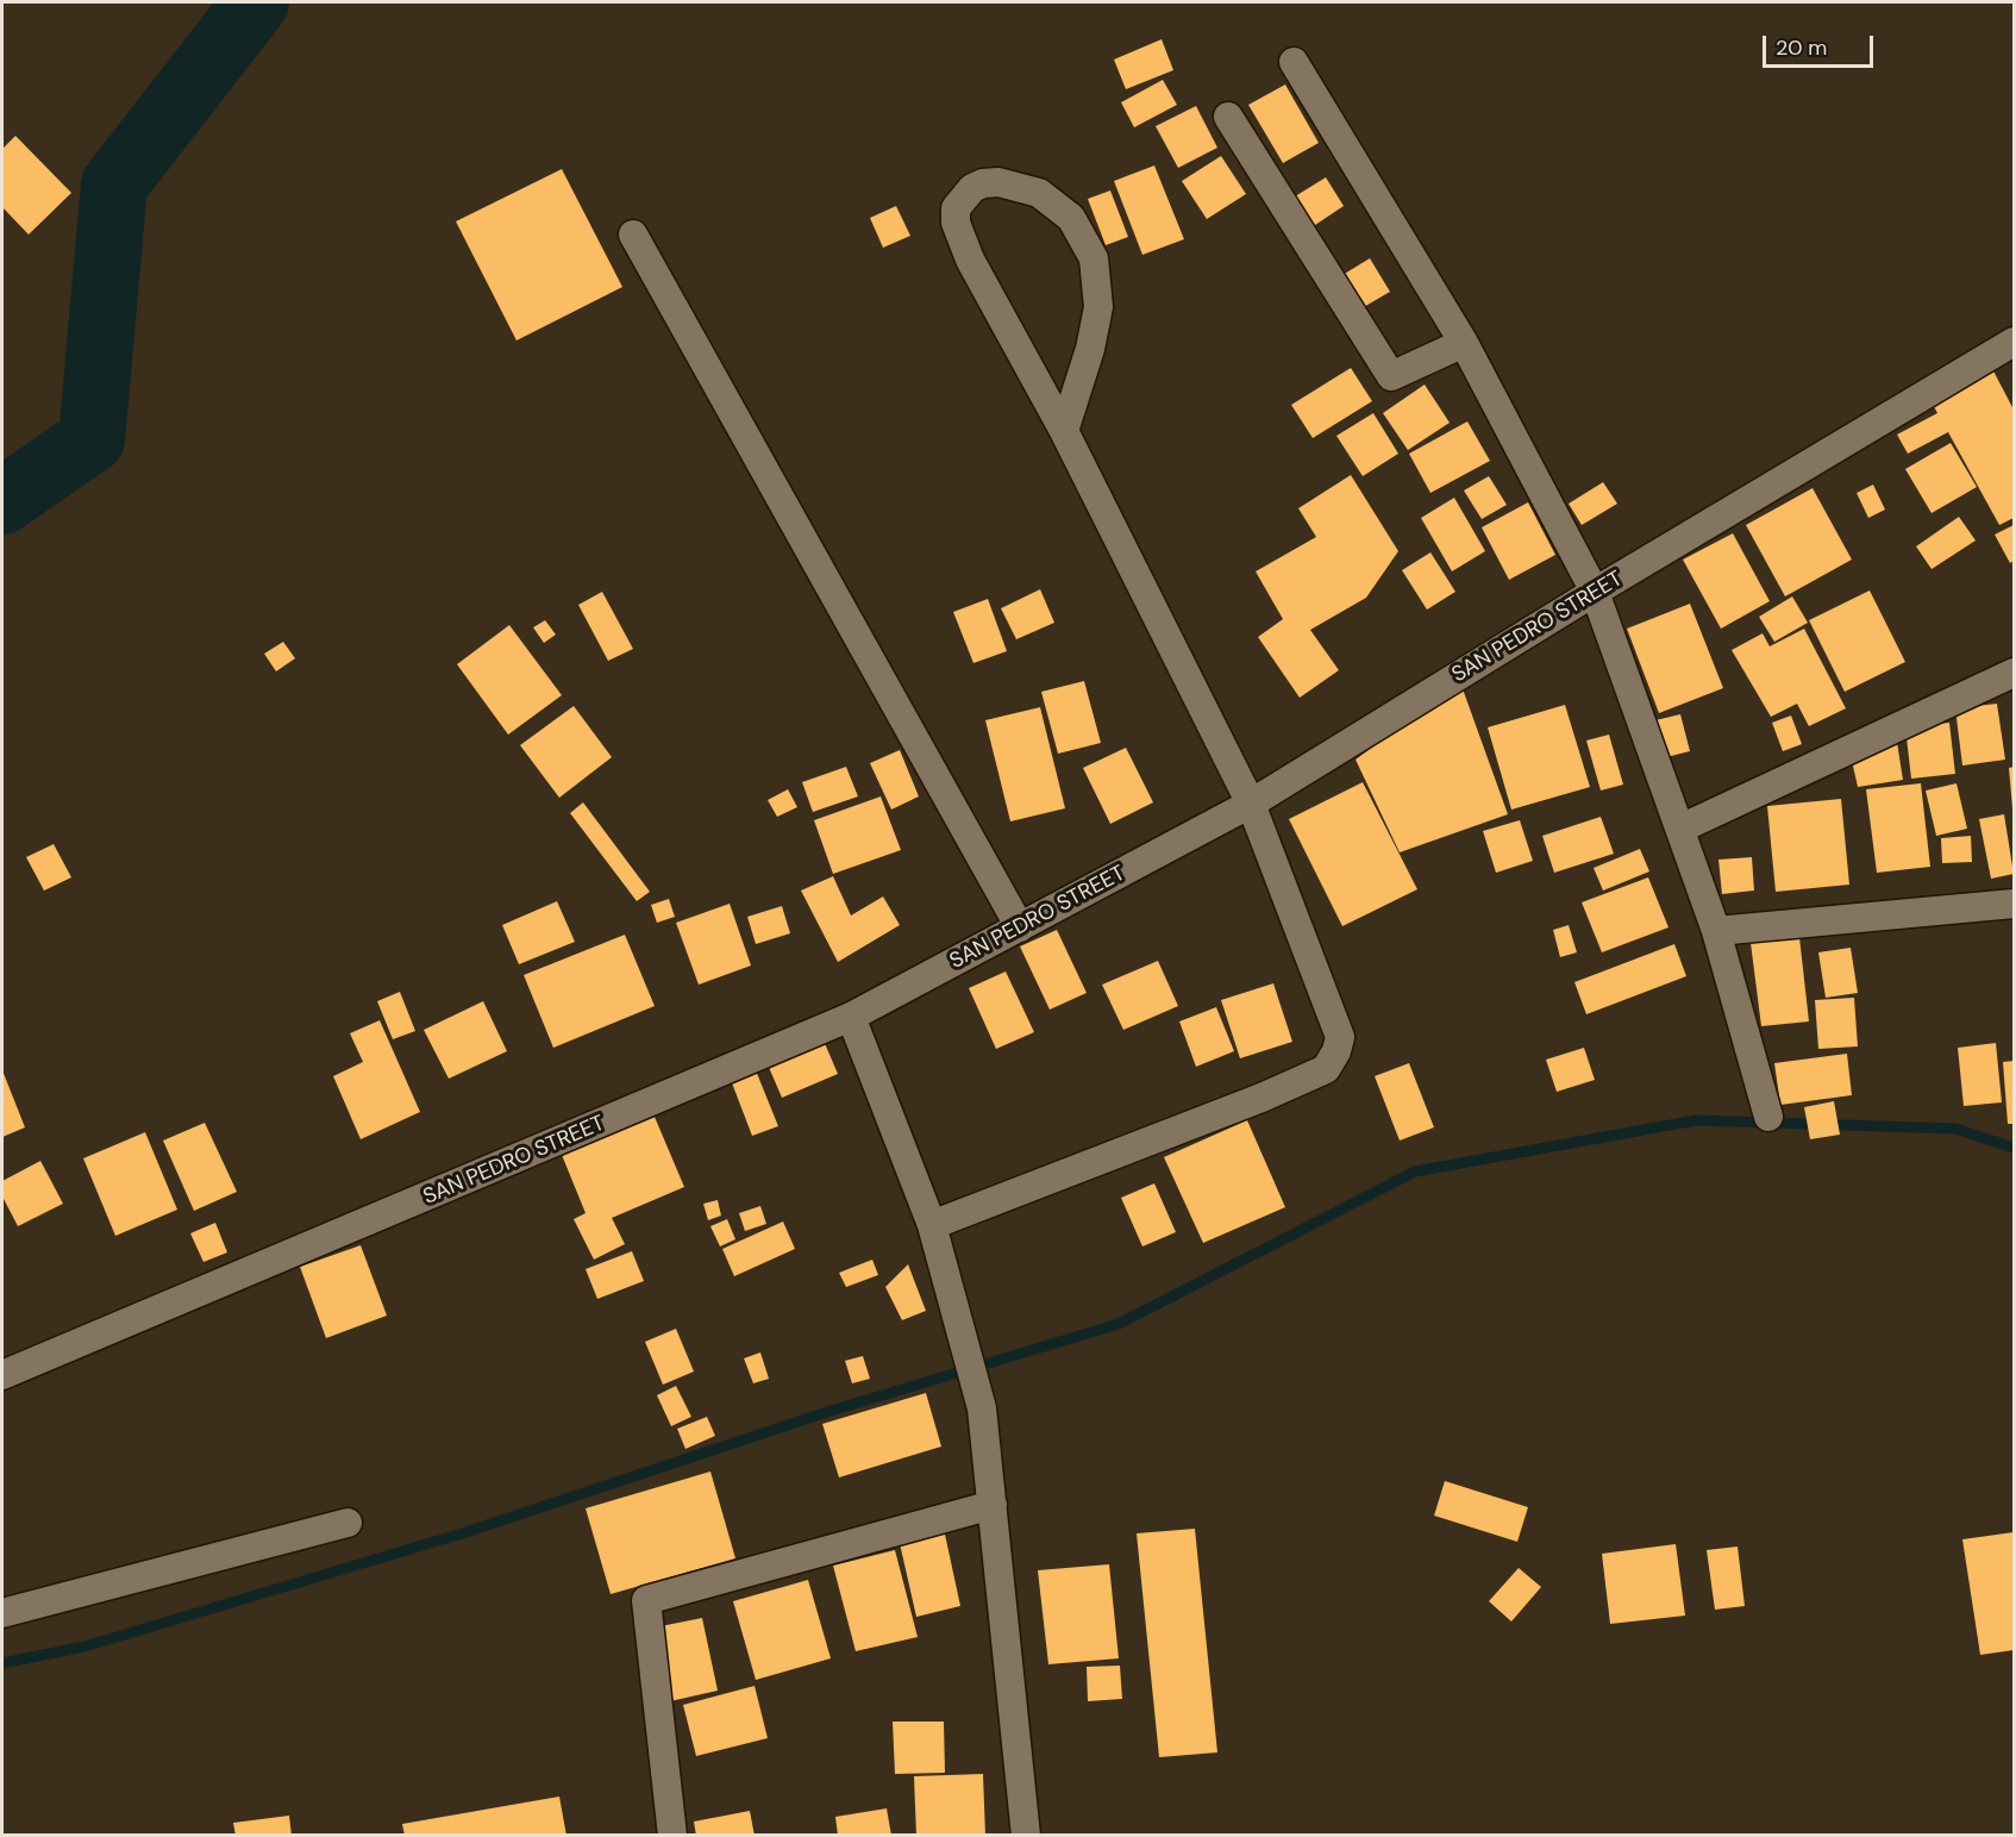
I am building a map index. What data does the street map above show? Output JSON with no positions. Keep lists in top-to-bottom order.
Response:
{
  "streets": {
    "street": ["SAN PEDRO STREET"]
  },
  "scale_bar": "20 m"
}
